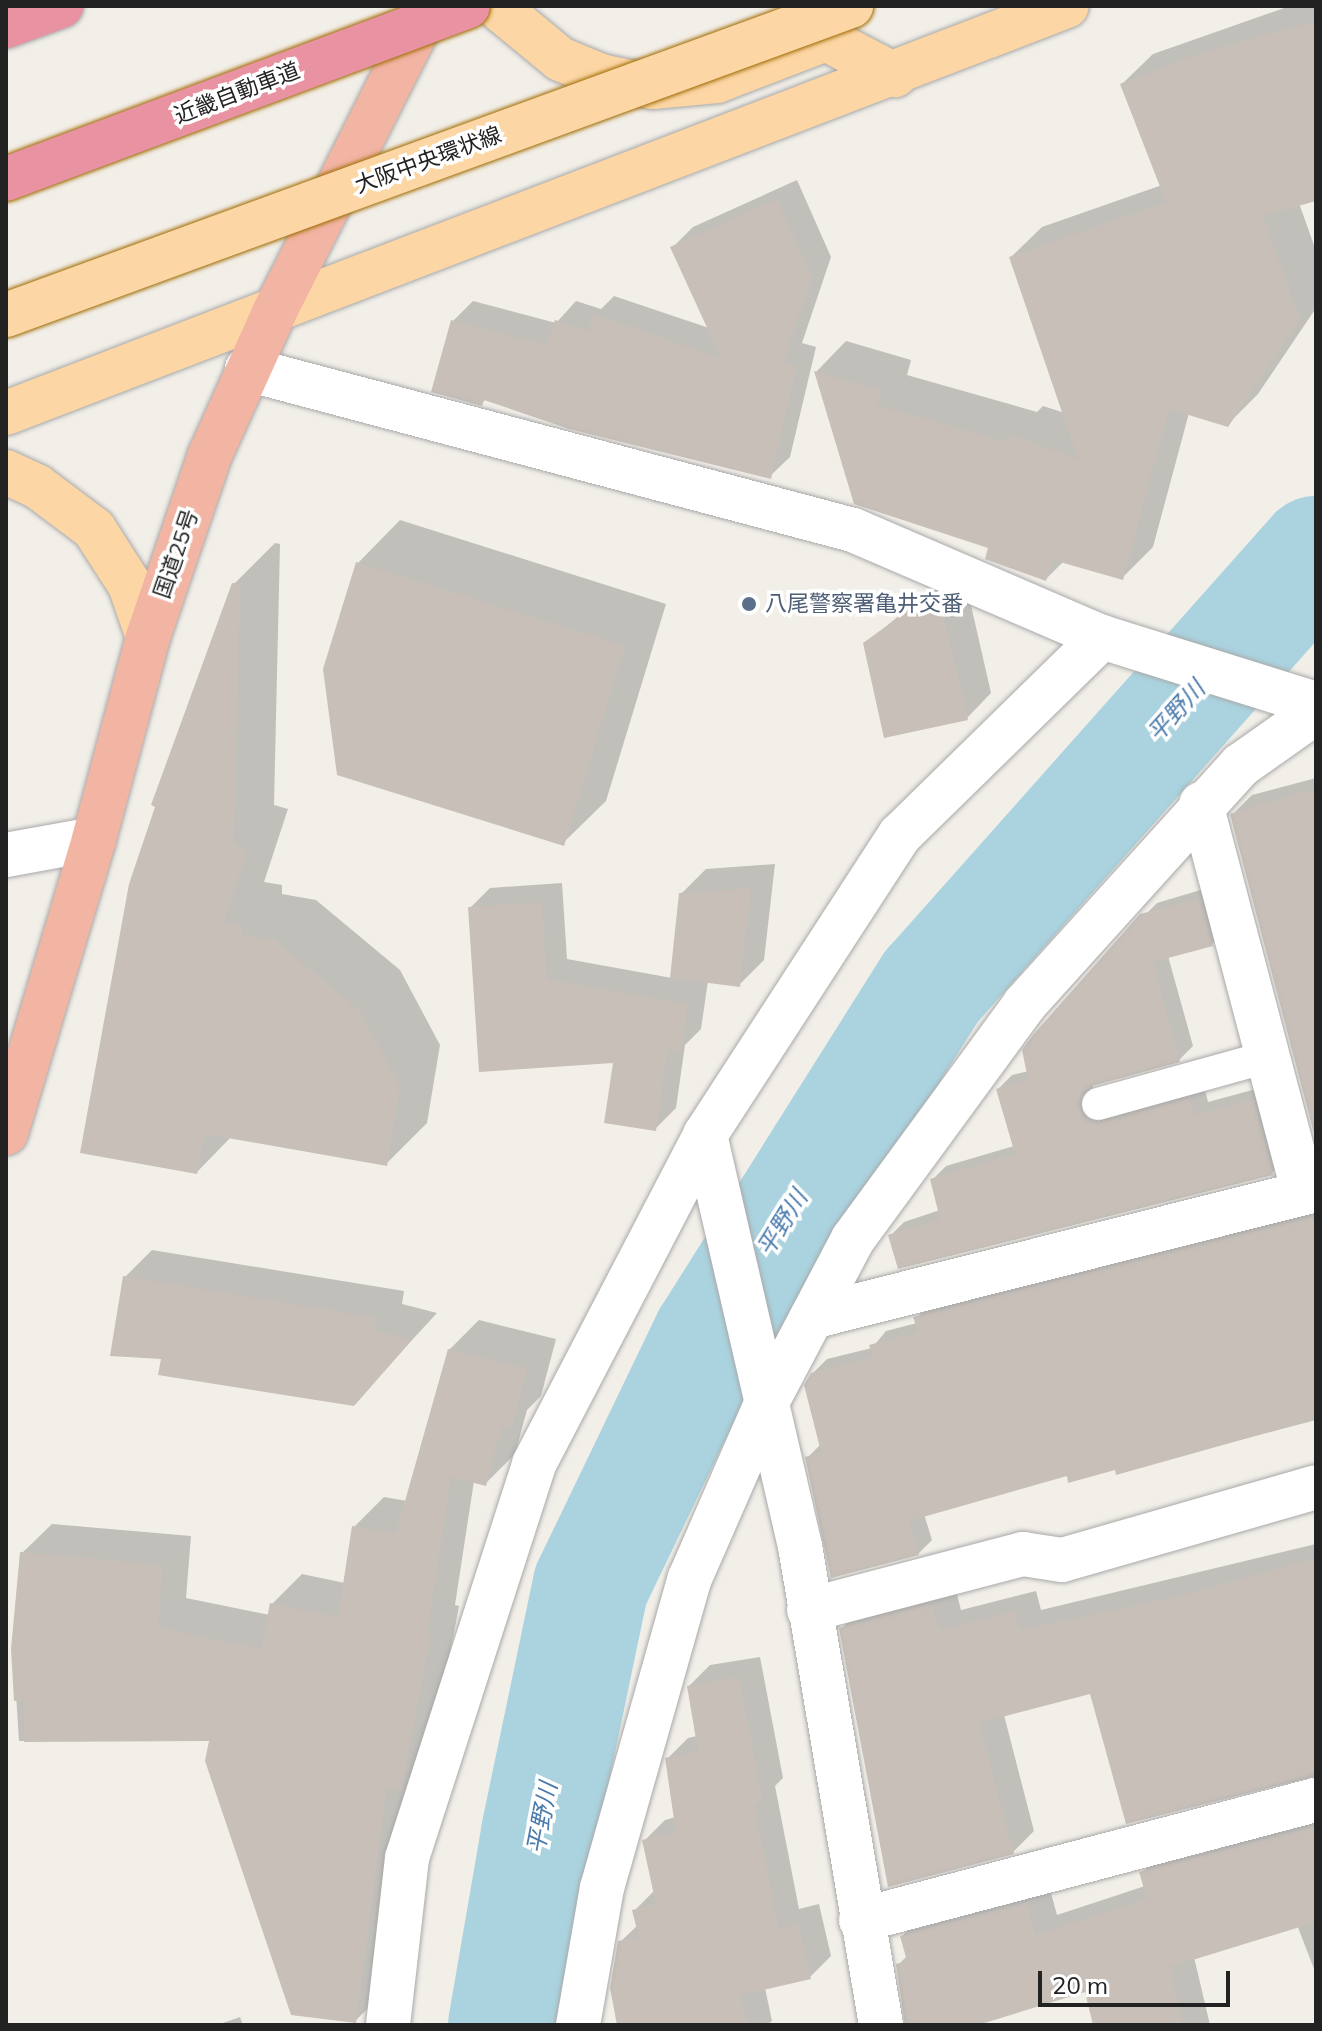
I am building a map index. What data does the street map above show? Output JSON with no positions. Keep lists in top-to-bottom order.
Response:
{
  "streets": {
    "highway": ["近畿自動車道", "国道25号"],
    "main road": ["大阪中央環状線"]
  },
  "water": ["平野川"],
  "places": ["八尾警察署亀井交番"],
  "scale_bar": "20 m"
}
